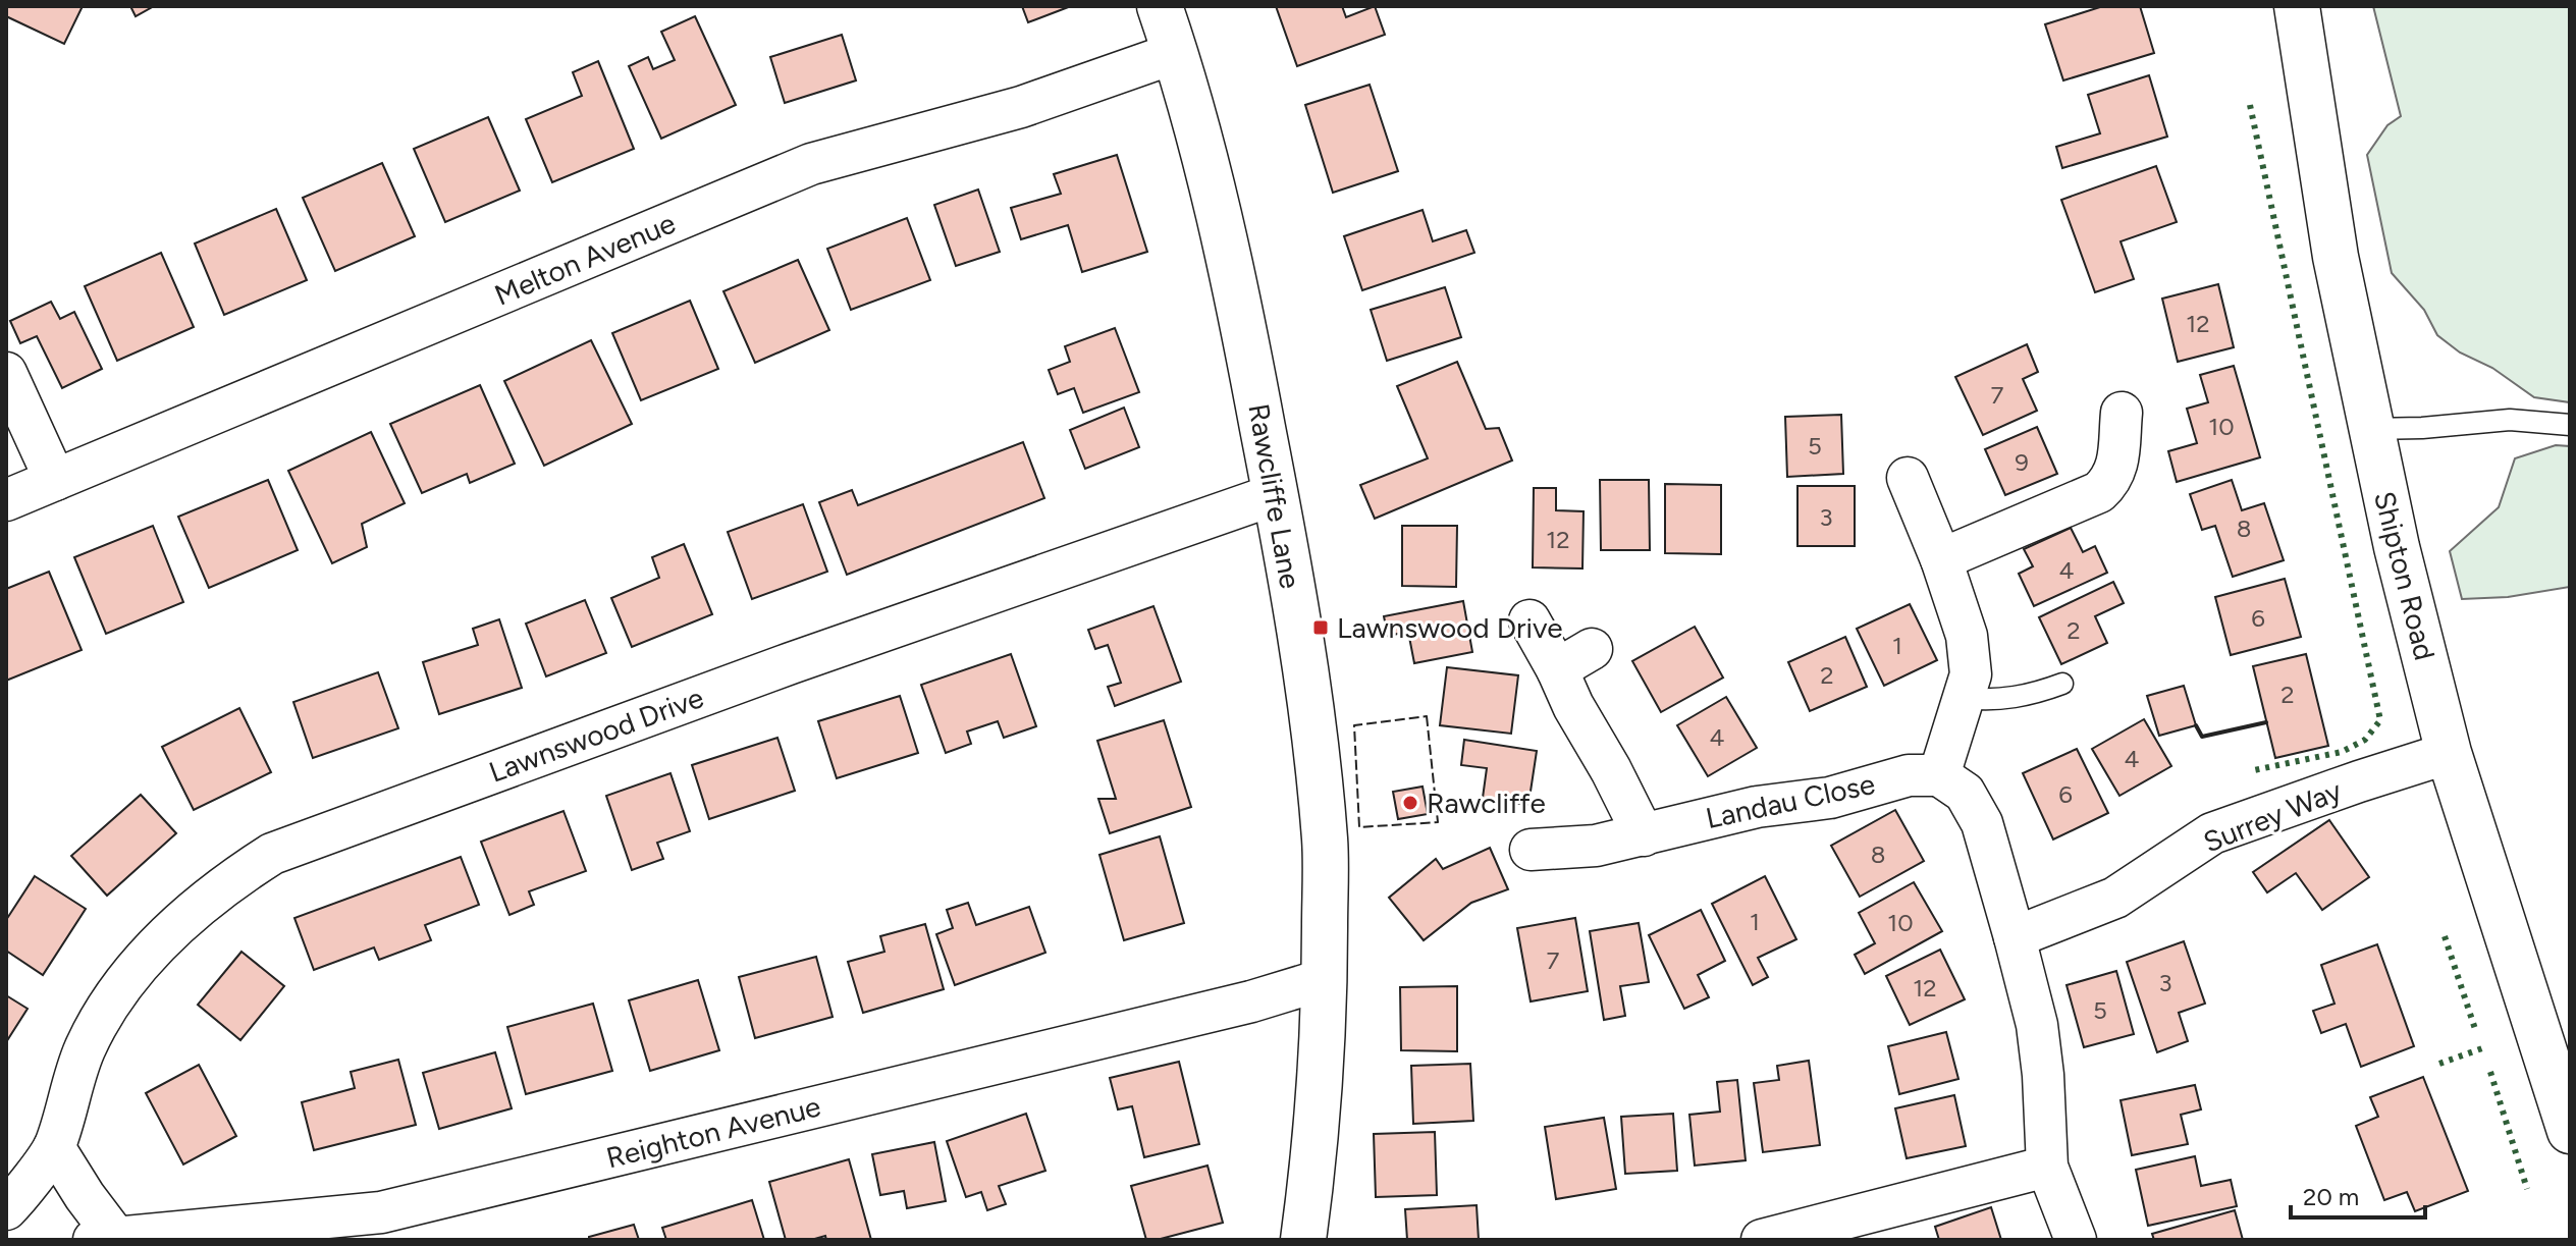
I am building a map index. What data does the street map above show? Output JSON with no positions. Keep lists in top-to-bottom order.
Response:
{
  "streets": {
    "street": [
      "Melton Avenue",
      "Rawcliffe Lane",
      "Shipton Road",
      "Lawnswood Drive",
      "Landau Close",
      "Surrey Way",
      "Reighton Avenue"
    ]
  },
  "crossings": [
    ["Melton Avenue", "Rawcliffe Lane"],
    ["Rawcliffe Lane", "Lawnswood Drive"],
    ["Rawcliffe Lane", "Reighton Avenue"],
    ["Shipton Road", "Surrey Way"]
  ],
  "places": {
    "transit": ["Lawnswood Drive"],
    "other": ["Rawcliffe"]
  },
  "house_numbers": [
    "12",
    "7",
    "10",
    "5",
    "9",
    "3",
    "8",
    "12",
    "4",
    "6",
    "2",
    "1",
    "2",
    "2",
    "4",
    "4",
    "6",
    "8",
    "1",
    "10",
    "7",
    "3",
    "12",
    "5"
  ],
  "scale_bar": "20 m"
}
